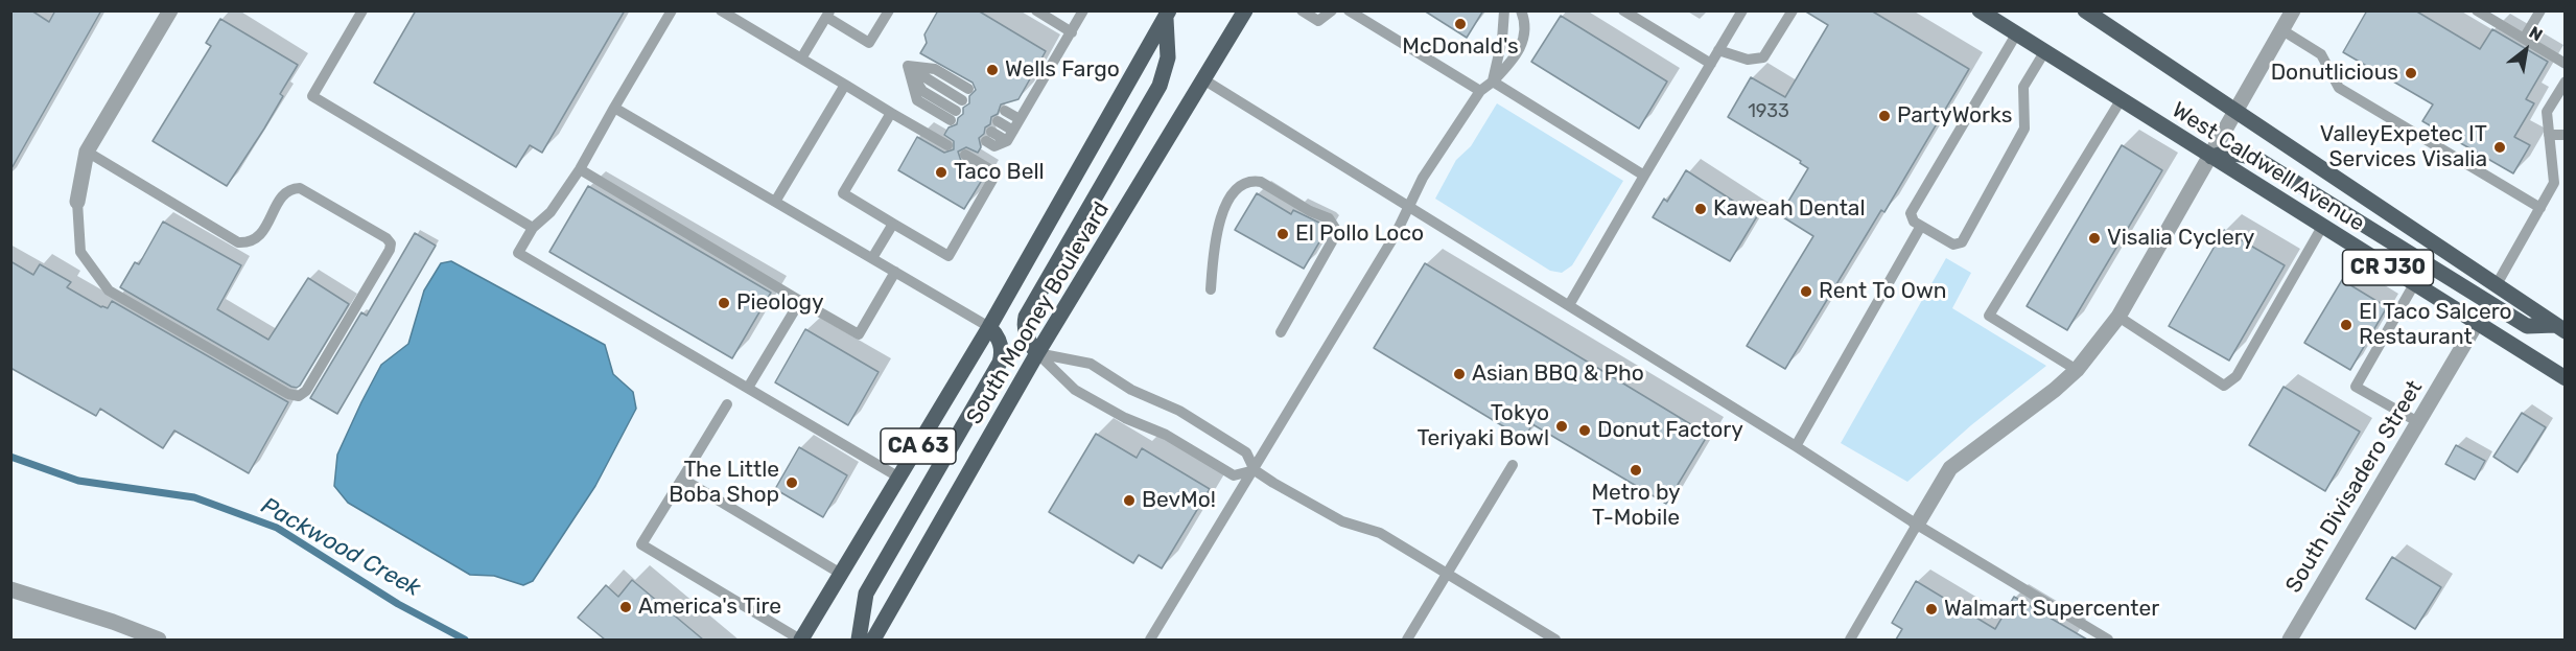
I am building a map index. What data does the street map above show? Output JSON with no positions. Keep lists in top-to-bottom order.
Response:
{
  "streets": {
    "main road": [
      "West Caldwell Avenue",
      "CR J30",
      "South Mooney Boulevard",
      "CA 63"
    ],
    "street": ["South Divisadero Street"]
  },
  "crossings": [
    ["West Caldwell Avenue", "South Divisadero Street"]
  ],
  "water": ["Packwood Creek"],
  "places": [
    "McDonald's",
    "Wells Fargo",
    "Donutlicious",
    "PartyWorks",
    "ValleyExpetec IT Services Visalia",
    "Taco Bell",
    "Kaweah Dental",
    "El Pollo Loco",
    "Visalia Cyclery",
    "Rent To Own",
    "Pieology",
    "El Taco Salcero Restaurant",
    "Asian BBQ & Pho",
    "Tokyo Teriyaki Bowl",
    "Donut Factory",
    "Metro by T-Mobile",
    "The Little Boba Shop",
    "BevMo!",
    "America's Tire",
    "Walmart Supercenter"
  ],
  "house_numbers": ["1933"],
  "north": "top right"
}
